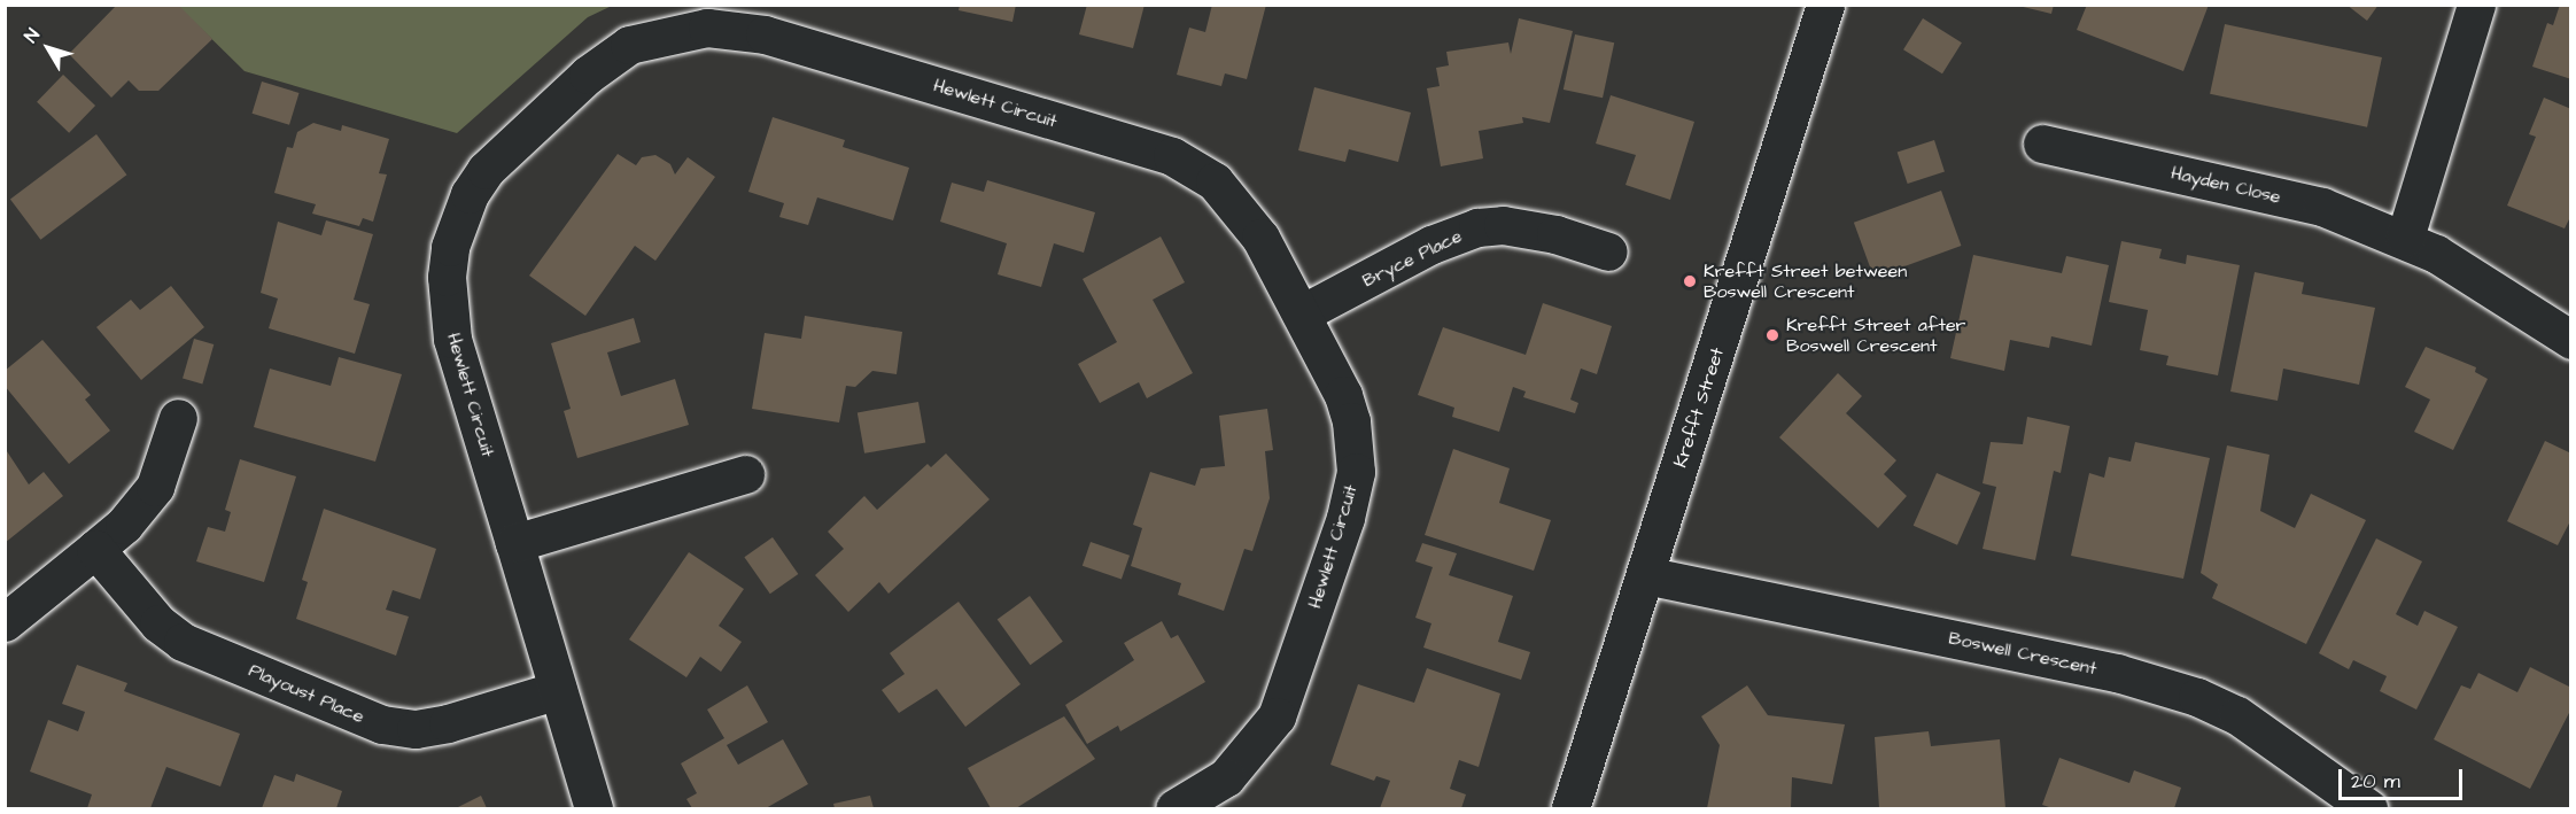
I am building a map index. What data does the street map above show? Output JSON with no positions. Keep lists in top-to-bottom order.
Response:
{
  "streets": {
    "street": [
      "Hewlett Circuit",
      "Hayden Close",
      "Bryce Place",
      "Krefft Street",
      "Boswell Crescent",
      "Playoust Place"
    ]
  },
  "crossings": [
    ["Hewlett Circuit", "Bryce Place"],
    ["Hewlett Circuit", "Playoust Place"],
    ["Krefft Street", "Boswell Crescent"]
  ],
  "places": ["Krefft Street between Boswell Crescent", "Krefft Street after Boswell Crescent"],
  "scale_bar": "20 m",
  "north": "top left"
}
